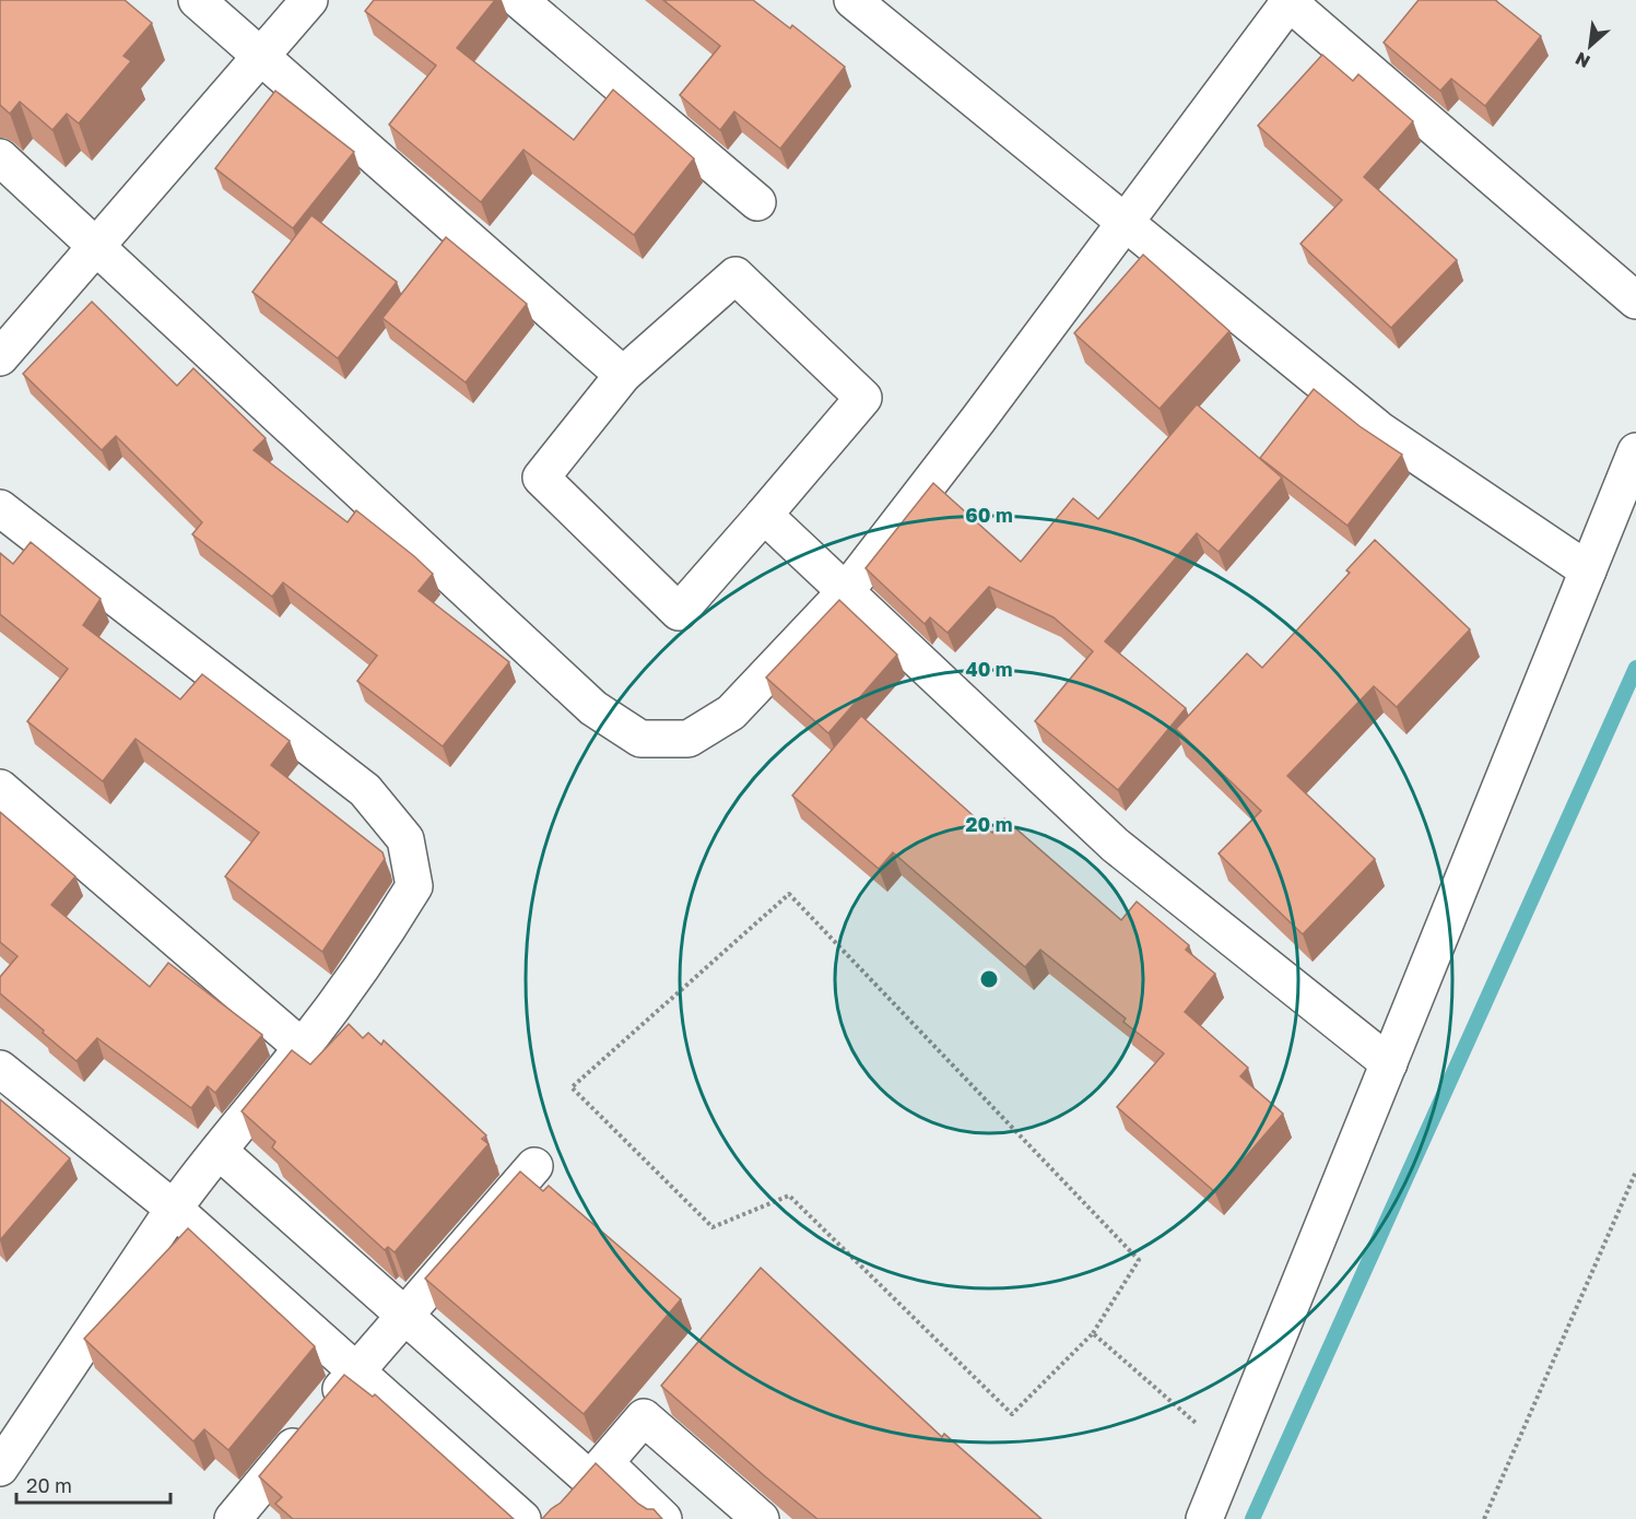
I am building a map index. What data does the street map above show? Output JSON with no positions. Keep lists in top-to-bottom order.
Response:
{
  "scale_bar": "20 m",
  "north": "bottom left",
  "rings": ["60 m", "40 m", "20 m"]
}
